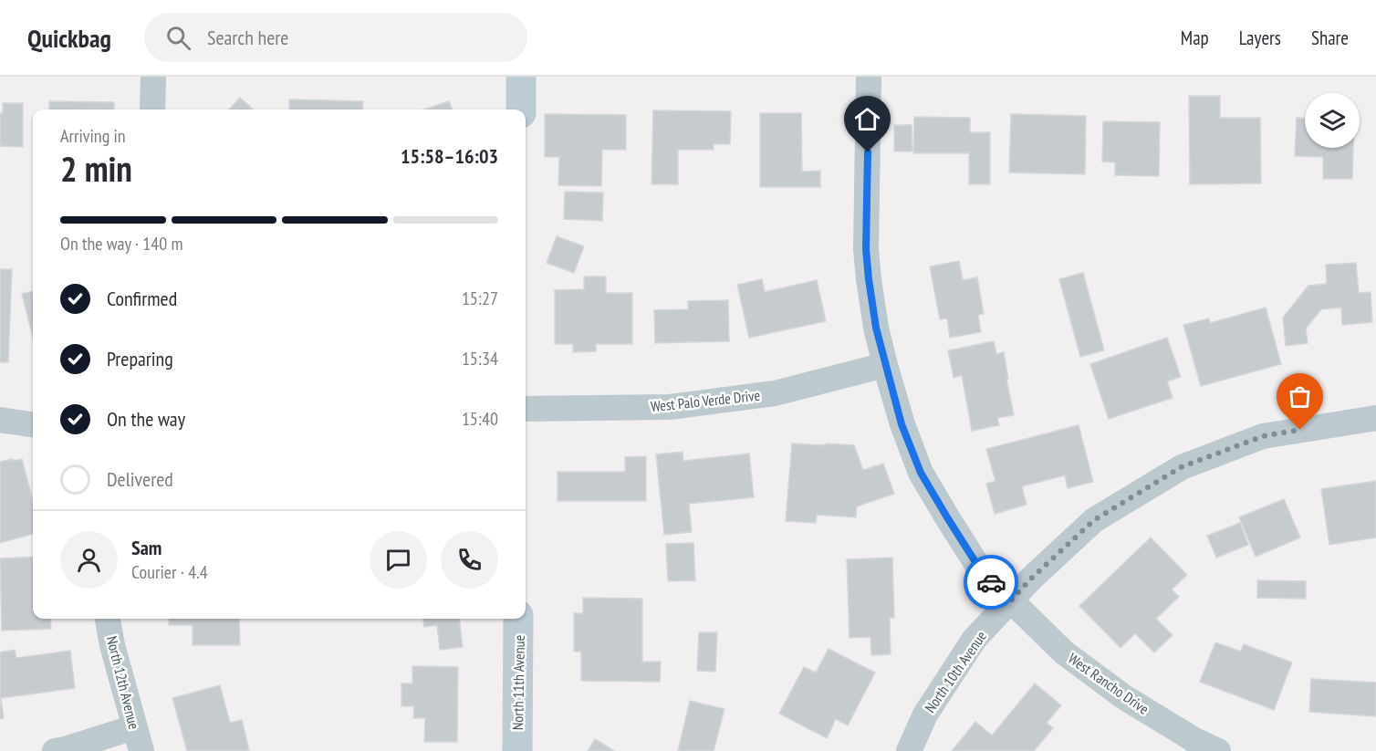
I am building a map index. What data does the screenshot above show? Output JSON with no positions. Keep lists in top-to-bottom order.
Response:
{
  "streets": {
    "street": [
      "West Palo Verde Drive",
      "North 10th Avenue",
      "North 12th Avenue",
      "North 11th Avenue",
      "West Rancho Drive"
    ]
  },
  "crossings": [
    ["North 10th Avenue", "West Rancho Drive"]
  ],
  "page": {
    "header": "Quickbag",
    "search": "Search here",
    "nav": ["Map", "Layers", "Share"],
    "heading": ["2 min", "Arriving in", "15:58–16:03"],
    "panel": ["Sam", "Courier · 4.4"],
    "bar": "On the way · 140 m",
    "list": [
      ["Confirmed", "15:27"],
      ["Preparing", "15:34"],
      ["On the way", "15:40"],
      "Delivered"
    ]
  }
}
